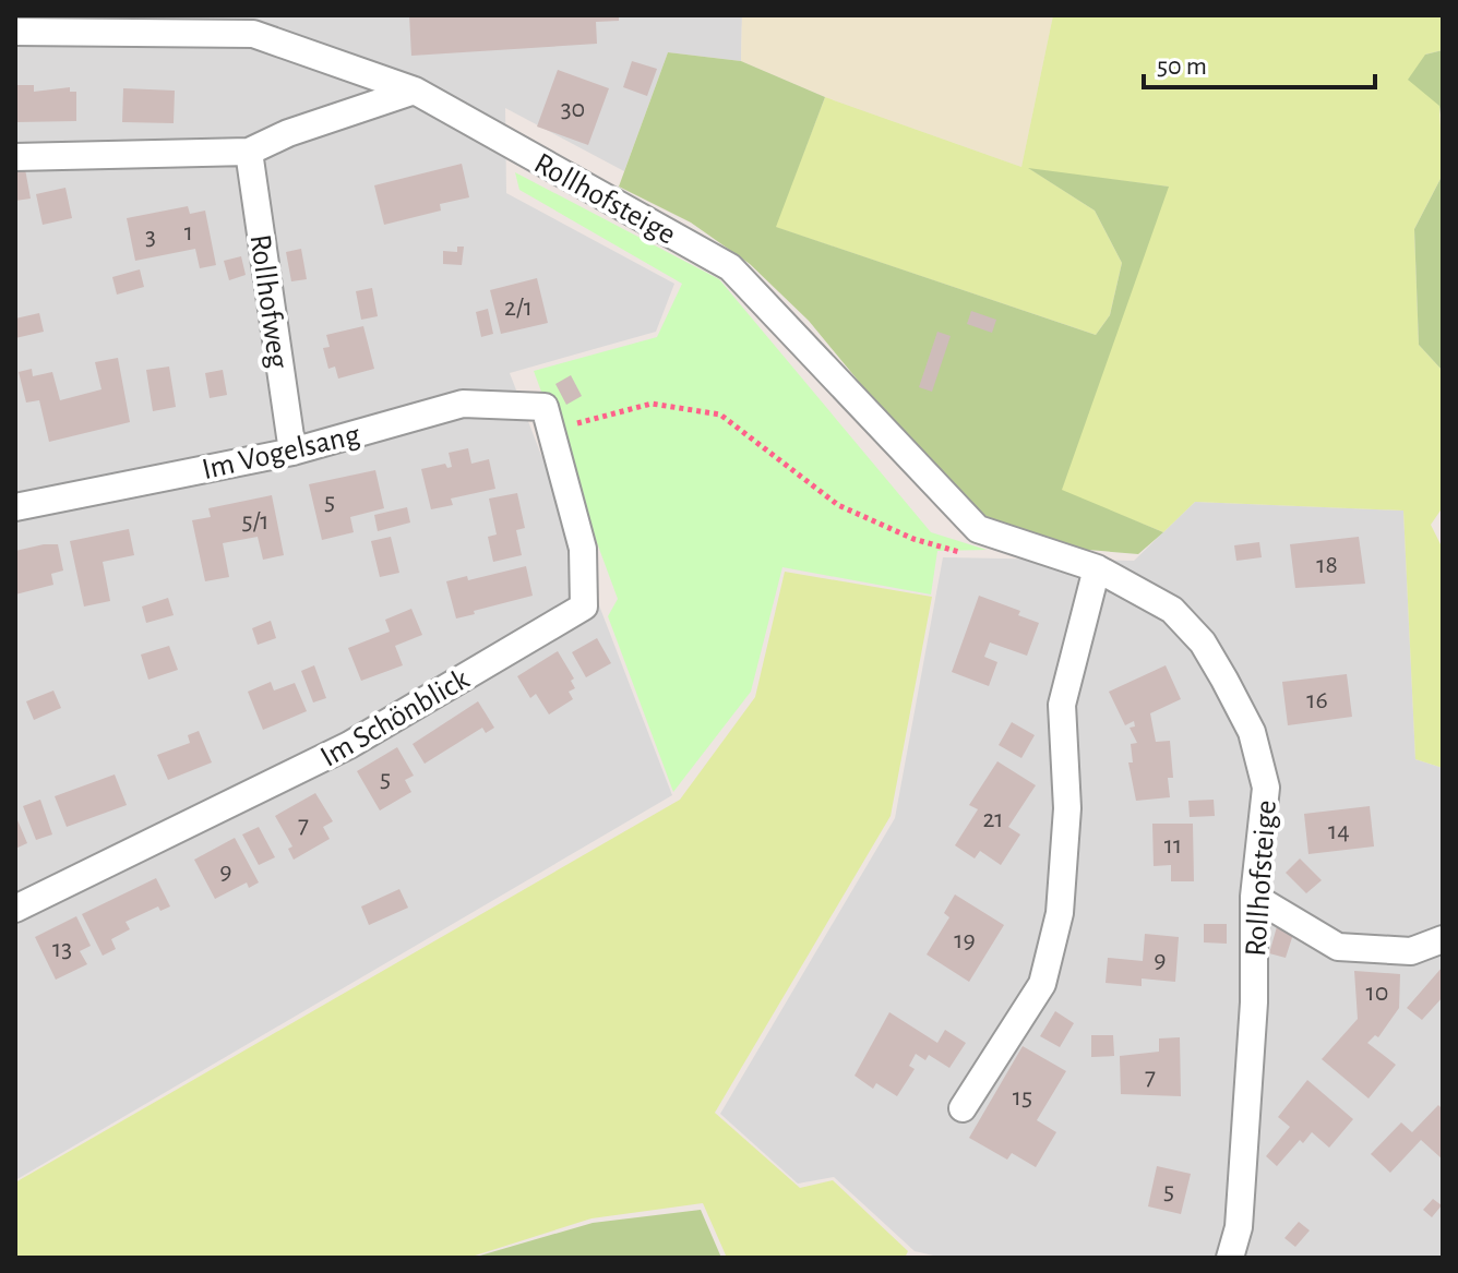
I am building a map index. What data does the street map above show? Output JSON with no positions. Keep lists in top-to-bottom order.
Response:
{
  "streets": {
    "street": [
      "Rollhofsteige",
      "Rollhofweg",
      "Im Vogelsang",
      "Im Schönblick"
    ]
  },
  "crossings": [
    ["Rollhofweg", "Im Vogelsang"],
    ["Im Vogelsang", "Im Schönblick"]
  ],
  "house_numbers": [
    "30",
    "1",
    "3",
    "2/1",
    "5",
    "5/1",
    "18",
    "16",
    "5",
    "21",
    "7",
    "14",
    "11",
    "9",
    "19",
    "13",
    "9",
    "10",
    "7",
    "15",
    "5"
  ],
  "scale_bar": "50 m"
}
